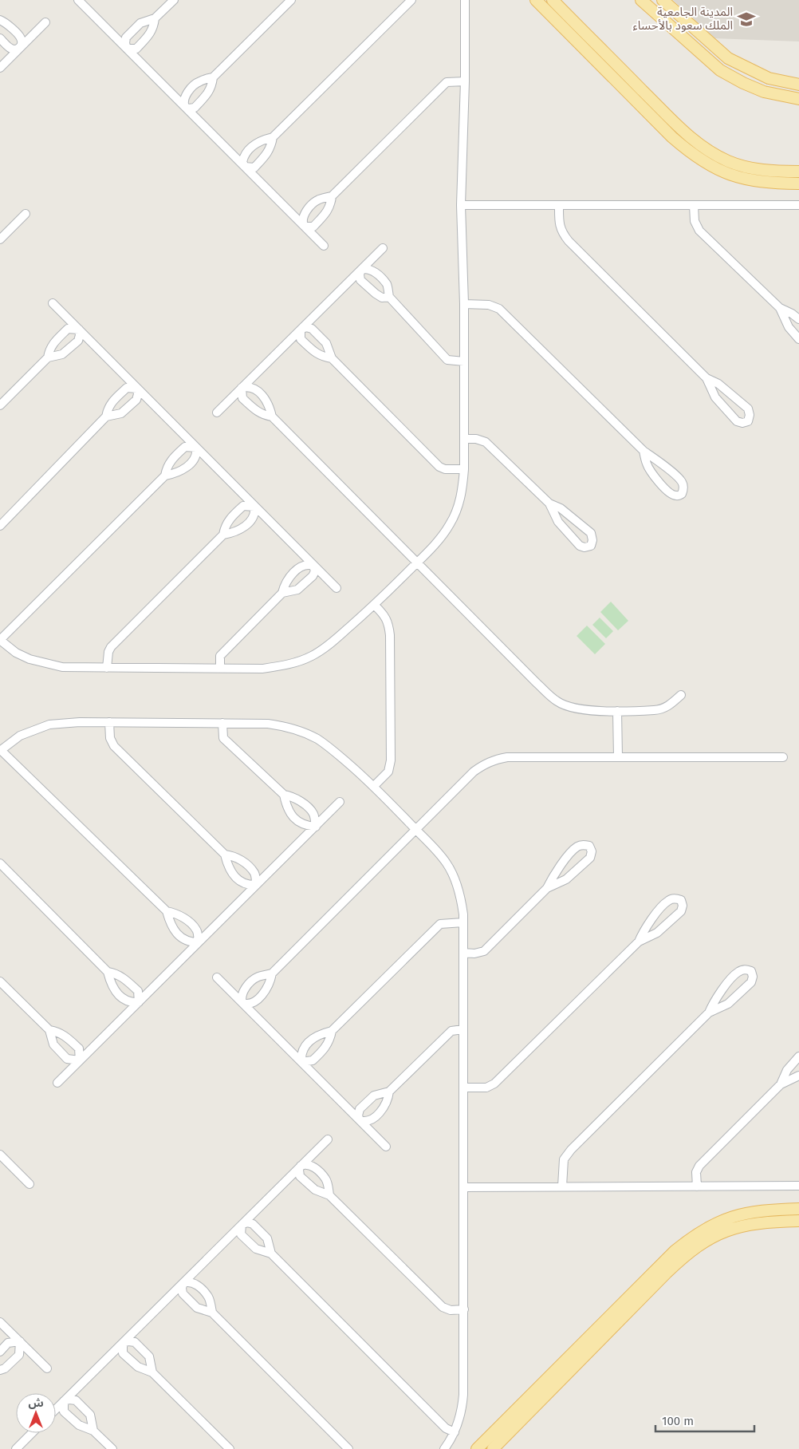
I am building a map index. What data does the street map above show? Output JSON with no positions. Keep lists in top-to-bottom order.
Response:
{
  "places": {
    "school or university": ["المدينة الجامعية الملك سعود بالأحساء"]
  },
  "scale_bar": "100 m",
  "north": "top"
}
